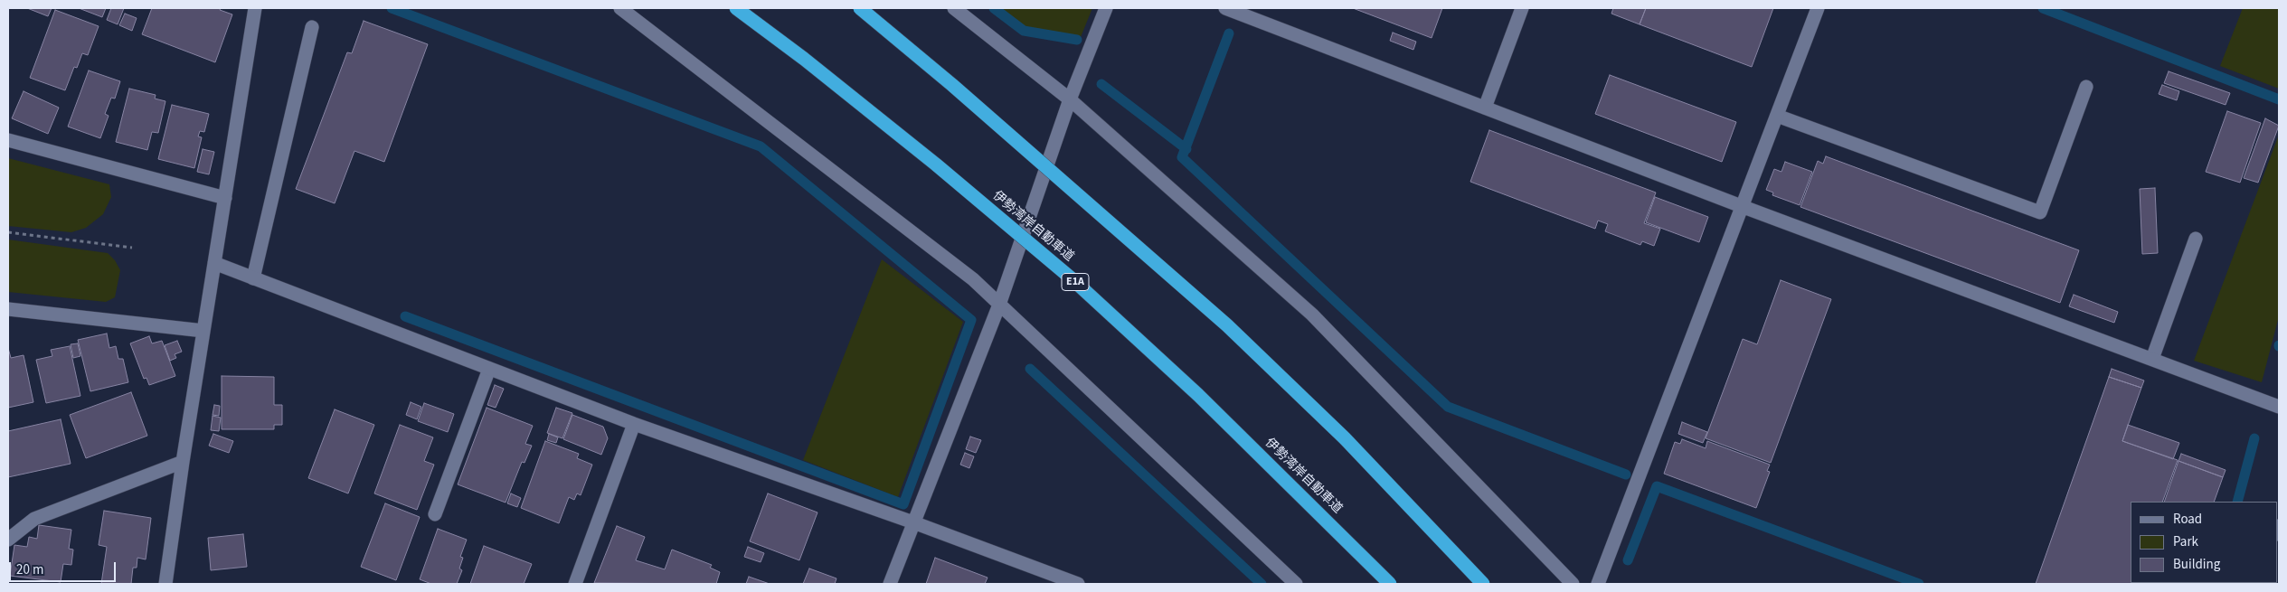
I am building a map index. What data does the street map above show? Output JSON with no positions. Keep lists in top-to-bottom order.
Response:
{
  "streets": {
    "highway": ["伊勢湾岸自動車道", "E1A"]
  },
  "legend": ["Road", "Park", "Building"],
  "scale_bar": "20 m"
}
